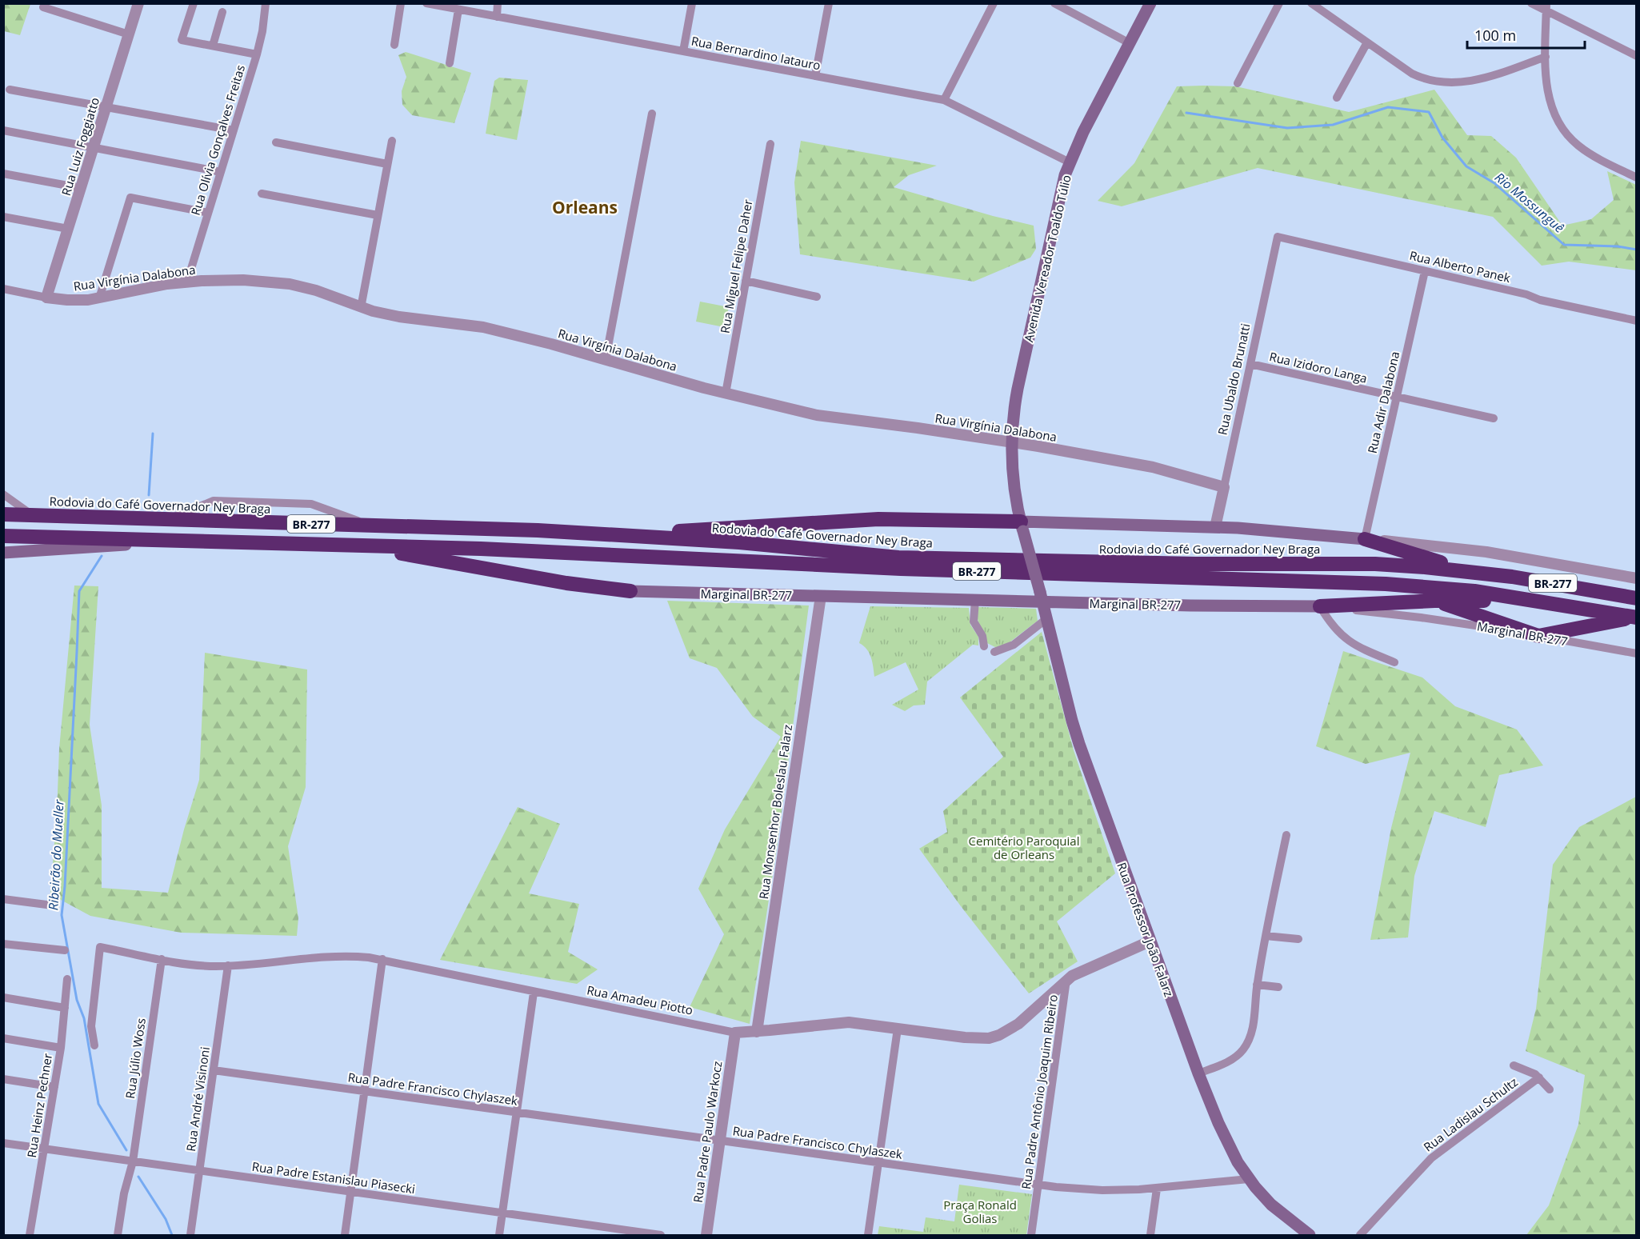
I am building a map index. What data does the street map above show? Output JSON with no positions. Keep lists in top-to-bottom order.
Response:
{
  "streets": {
    "highway": ["Rodovia do Café Governador Ney Braga", "BR-277"],
    "main road": ["Avenida Vereador Toaldo Túlio", "Marginal BR-277", "Rua Professor João Falarz"],
    "street": [
      "Rua Bernardino Iatauro",
      "Rua Olívia Gonçalves Freitas",
      "Rua Luiz Foggiatto",
      "Rua Miguel Felipe Daher",
      "Rua Alberto Panek",
      "Rua Virgínia Dalabona",
      "Rua Izidoro Langa",
      "Rua Ubaldo Brunatti",
      "Rua Adir Dalabona",
      "Rua Monsenhor Boleslau Falarz",
      "Rua Amadeu Piotto",
      "Rua Júlio Woss",
      "Rua Padre Francisco Chylaszek",
      "Rua Padre Antônio Joaquim Ribeiro",
      "Rua André Visinoni",
      "Rua Heinz Pechner",
      "Rua Ladislau Schultz",
      "Rua Padre Paulo Warkocz",
      "Rua Padre Estanislau Piasecki"
    ]
  },
  "crossings": [
    ["Rua Bernardino Iatauro", "Avenida Vereador Toaldo Túlio"],
    ["Rua Olívia Gonçalves Freitas", "Rua Virgínia Dalabona"],
    ["Rua Luiz Foggiatto", "Rua Virgínia Dalabona"],
    ["Avenida Vereador Toaldo Túlio", "Rua Virgínia Dalabona"],
    ["Avenida Vereador Toaldo Túlio", "Marginal BR-277"],
    ["Avenida Vereador Toaldo Túlio", "Rua Professor João Falarz"],
    ["Rua Miguel Felipe Daher", "Rua Virgínia Dalabona"],
    ["Rua Alberto Panek", "Rua Ubaldo Brunatti"],
    ["Rua Alberto Panek", "Rua Adir Dalabona"],
    ["Rua Virgínia Dalabona", "Rua Ubaldo Brunatti"],
    ["Rua Izidoro Langa", "Rua Ubaldo Brunatti"],
    ["Rua Izidoro Langa", "Rua Adir Dalabona"],
    ["Marginal BR-277", "Rua Monsenhor Boleslau Falarz"],
    ["Marginal BR-277", "Rua Professor João Falarz"],
    ["Rua Monsenhor Boleslau Falarz", "Rua Amadeu Piotto"],
    ["Rua Professor João Falarz", "Rua Amadeu Piotto"],
    ["Rua Professor João Falarz", "Rua Padre Francisco Chylaszek"],
    ["Rua Amadeu Piotto", "Rua Júlio Woss"],
    ["Rua Amadeu Piotto", "Rua Padre Antônio Joaquim Ribeiro"],
    ["Rua Amadeu Piotto", "Rua André Visinoni"],
    ["Rua Amadeu Piotto", "Rua Padre Paulo Warkocz"],
    ["Rua Júlio Woss", "Rua Padre Estanislau Piasecki"],
    ["Rua Padre Francisco Chylaszek", "Rua Padre Antônio Joaquim Ribeiro"],
    ["Rua Padre Francisco Chylaszek", "Rua André Visinoni"],
    ["Rua Padre Francisco Chylaszek", "Rua Padre Paulo Warkocz"],
    ["Rua André Visinoni", "Rua Padre Estanislau Piasecki"],
    ["Rua Heinz Pechner", "Rua Padre Estanislau Piasecki"]
  ],
  "districts": ["Orleans"],
  "water": ["Rio Mossunguê", "Ribeirão do Mueller"],
  "parks": ["Cemitério Paroquial de Orleans", "Praça Ronald Golias"],
  "scale_bar": "100 m"
}
